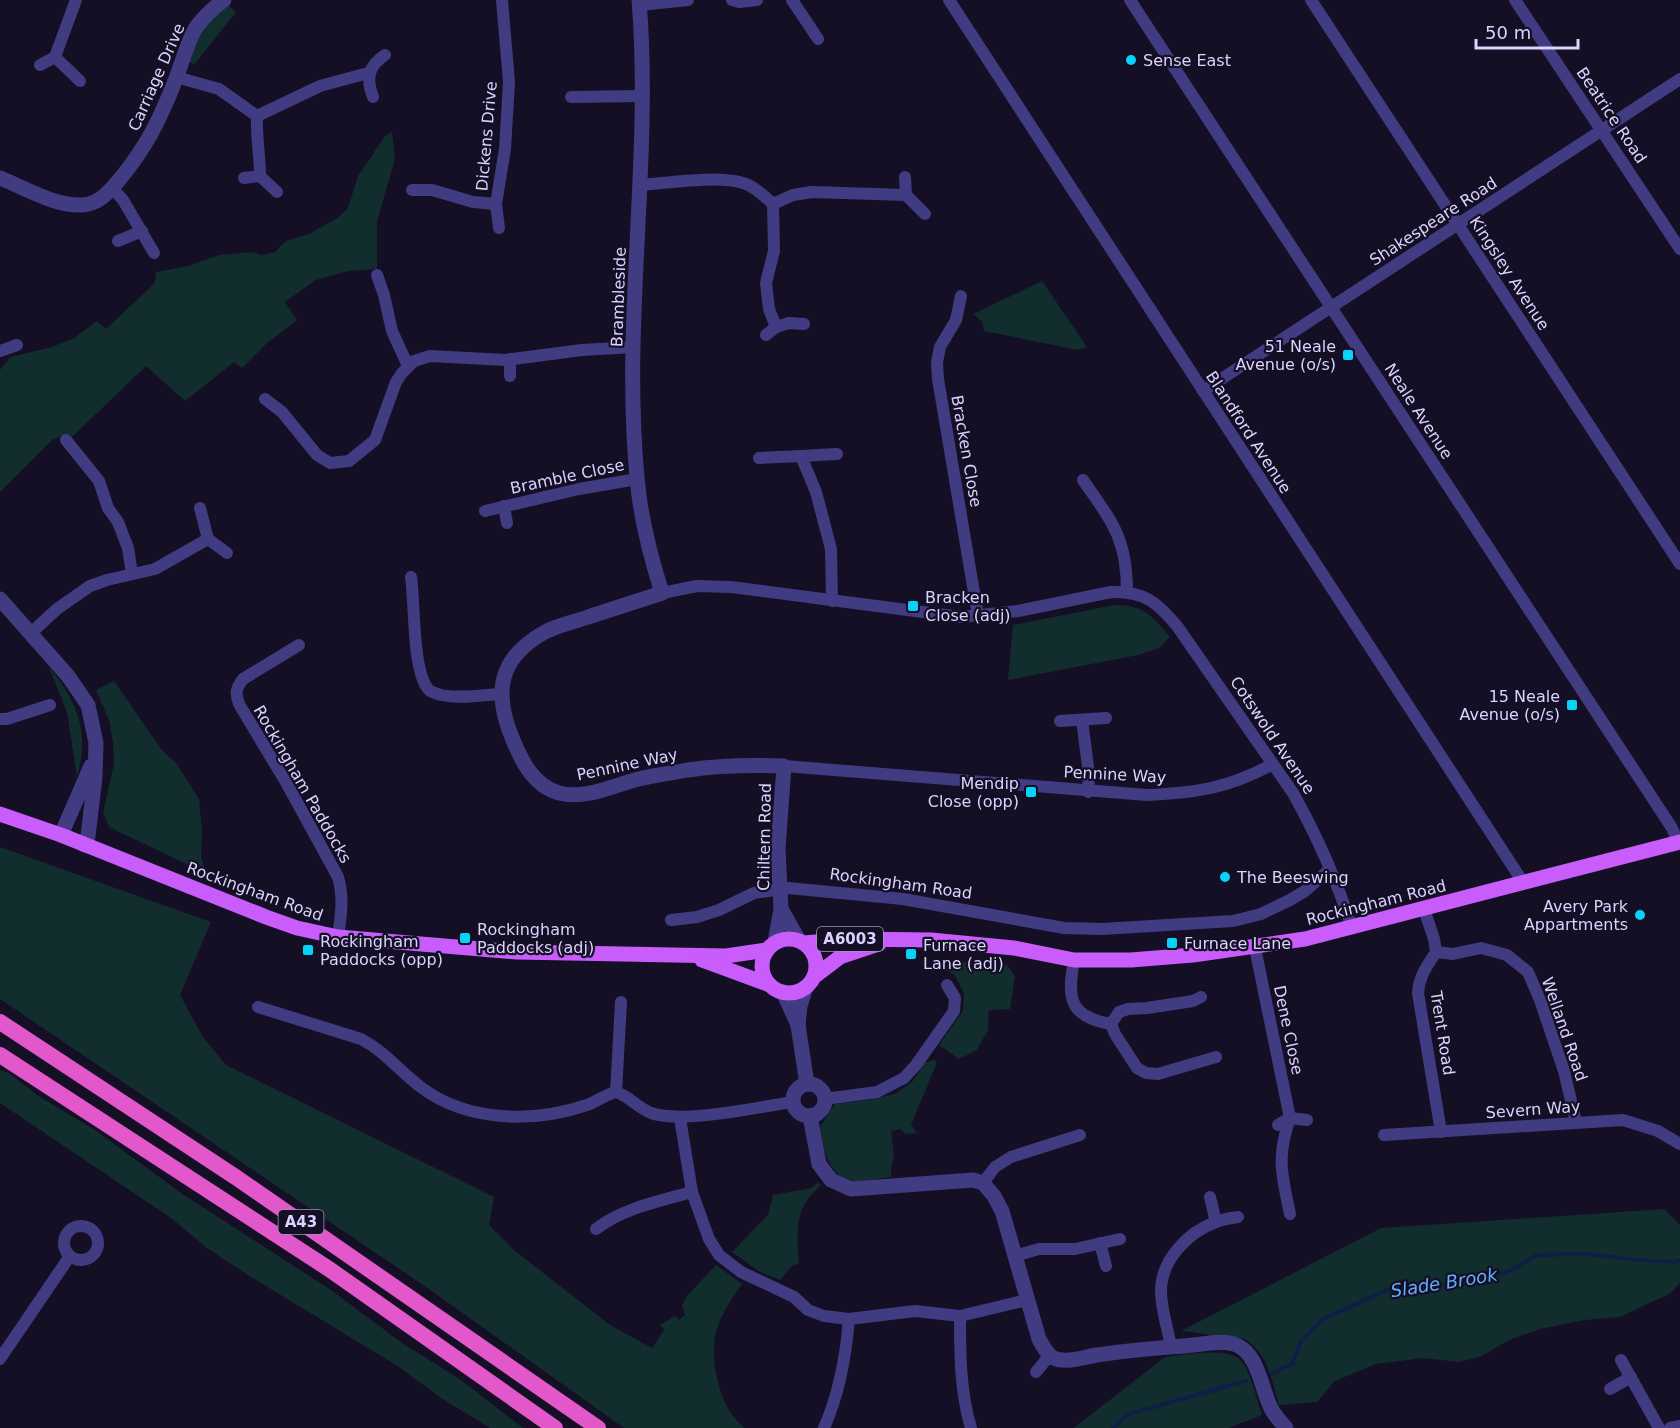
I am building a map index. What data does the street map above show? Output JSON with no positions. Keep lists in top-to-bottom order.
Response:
{
  "streets": {
    "highway": ["A43"],
    "main road": ["Rockingham Road", "A6003"],
    "street": [
      "Carriage Drive",
      "Beatrice Road",
      "Dickens Drive",
      "Shakespeare Road",
      "Kingsley Avenue",
      "Brambleside",
      "Neale Avenue",
      "Blandford Avenue",
      "Bracken Close",
      "Bramble Close",
      "Cotswold Avenue",
      "Pennine Way",
      "Rockingham Paddocks",
      "Chiltern Road",
      "Welland Road",
      "Dene Close",
      "Trent Road",
      "Severn Way"
    ]
  },
  "crossings": [
    ["Beatrice Road", "Shakespeare Road"],
    ["Shakespeare Road", "Kingsley Avenue"],
    ["Shakespeare Road", "Neale Avenue"],
    ["Shakespeare Road", "Blandford Avenue"],
    ["Brambleside", "Bramble Close"],
    ["Brambleside", "Pennine Way"],
    ["Neale Avenue", "Rockingham Road"],
    ["Blandford Avenue", "Rockingham Road"],
    ["Bracken Close", "Pennine Way"],
    ["Cotswold Avenue", "Pennine Way"],
    ["Cotswold Avenue", "Rockingham Road"],
    ["Pennine Way", "Chiltern Road"],
    ["Rockingham Paddocks", "Rockingham Road"],
    ["Chiltern Road", "Rockingham Road"],
    ["Rockingham Road", "Dene Close"],
    ["Welland Road", "Trent Road"],
    ["Welland Road", "Severn Way"],
    ["Trent Road", "Severn Way"]
  ],
  "water": ["Slade Brook"],
  "places": {
    "other": ["Sense East", "The Beeswing", "Avery Park Appartments"],
    "transit": [
      "51 Neale Avenue (o/s)",
      "Bracken Close (adj)",
      "15 Neale Avenue (o/s)",
      "Mendip Close (opp)",
      "Rockingham Paddocks (adj)",
      "Furnace Lane",
      "Rockingham Paddocks (opp)",
      "Furnace Lane (adj)"
    ]
  },
  "scale_bar": "50 m"
}
